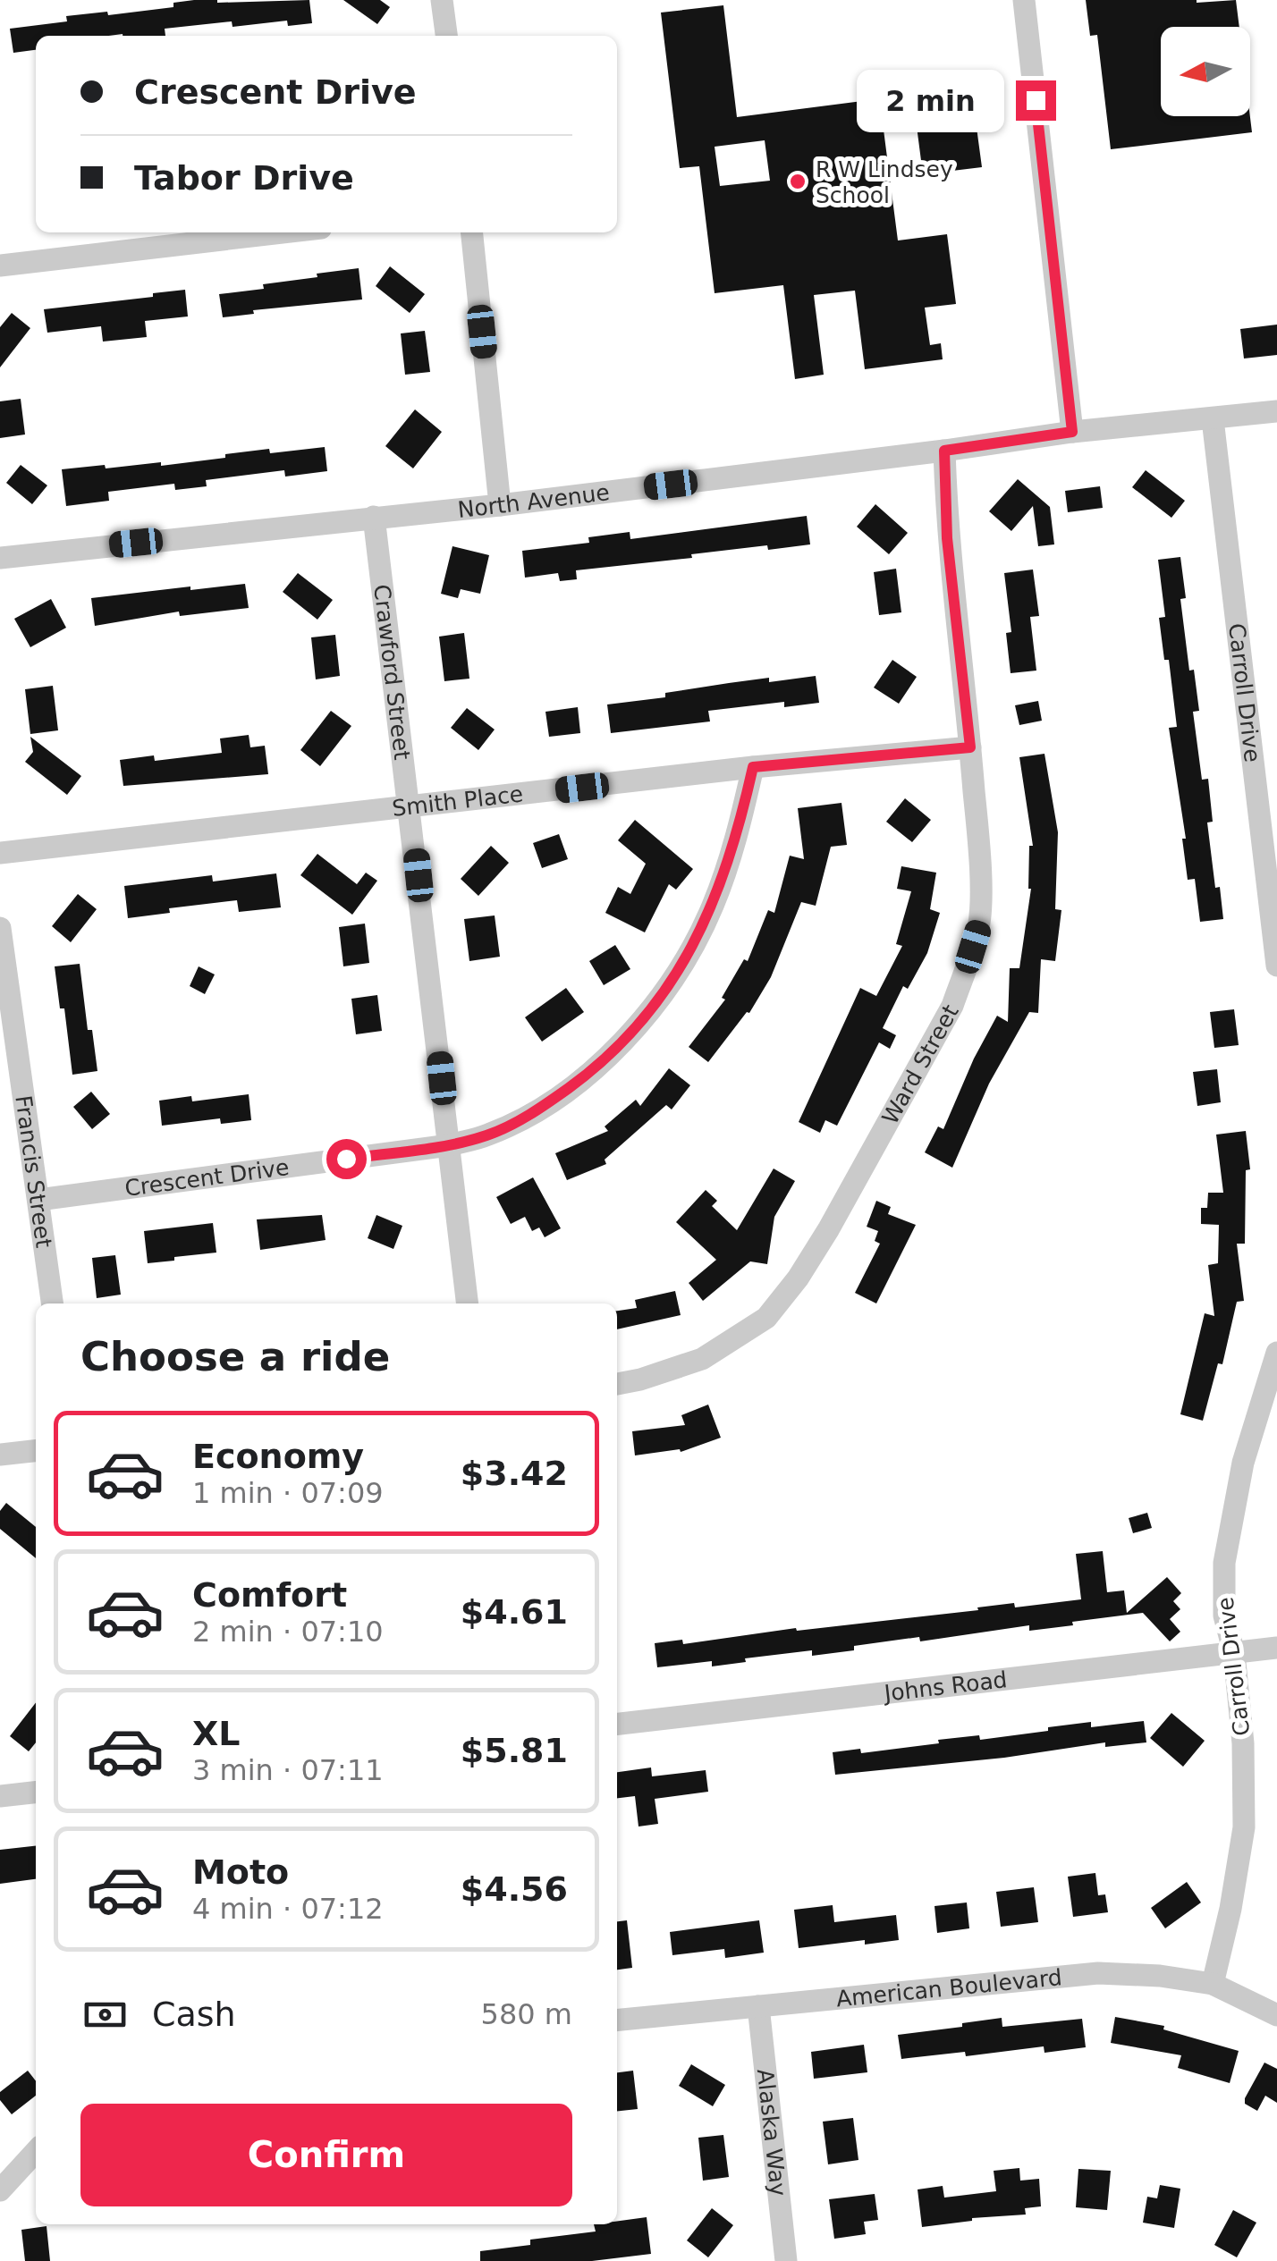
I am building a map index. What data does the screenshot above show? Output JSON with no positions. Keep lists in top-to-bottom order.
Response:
{
  "streets": {
    "street": [
      "North Avenue",
      "Crawford Street",
      "Carroll Drive",
      "Smith Place",
      "Ward Street",
      "Francis Street",
      "Crescent Drive",
      "Johns Road",
      "American Boulevard",
      "Alaska Way"
    ]
  },
  "crossings": [
    ["North Avenue", "Crawford Street"],
    ["North Avenue", "Carroll Drive"],
    ["North Avenue", "Ward Street"],
    ["Crawford Street", "Smith Place"],
    ["Crawford Street", "Crescent Drive"],
    ["Carroll Drive", "Johns Road"],
    ["Carroll Drive", "American Boulevard"],
    ["Smith Place", "Ward Street"],
    ["Smith Place", "Crescent Drive"],
    ["Francis Street", "Crescent Drive"],
    ["American Boulevard", "Alaska Way"]
  ],
  "places": ["R W Lindsey School"],
  "north": "left",
  "page": {
    "banner": ["Crescent Drive", "Tabor Drive"],
    "bubble": "2 min",
    "heading": "Choose a ride",
    "list": [
      {
        "name": "Economy",
        "note": "1 min · 07:09",
        "value": "$3.42"
      },
      {
        "name": "Comfort",
        "note": "2 min · 07:10",
        "value": "$4.61"
      },
      {
        "name": "XL",
        "note": "3 min · 07:11",
        "value": "$5.81"
      },
      {
        "name": "Moto",
        "note": "4 min · 07:12",
        "value": "$4.56"
      }
    ],
    "pay": ["Cash", "580 m"],
    "buttons": "Confirm"
  }
}
